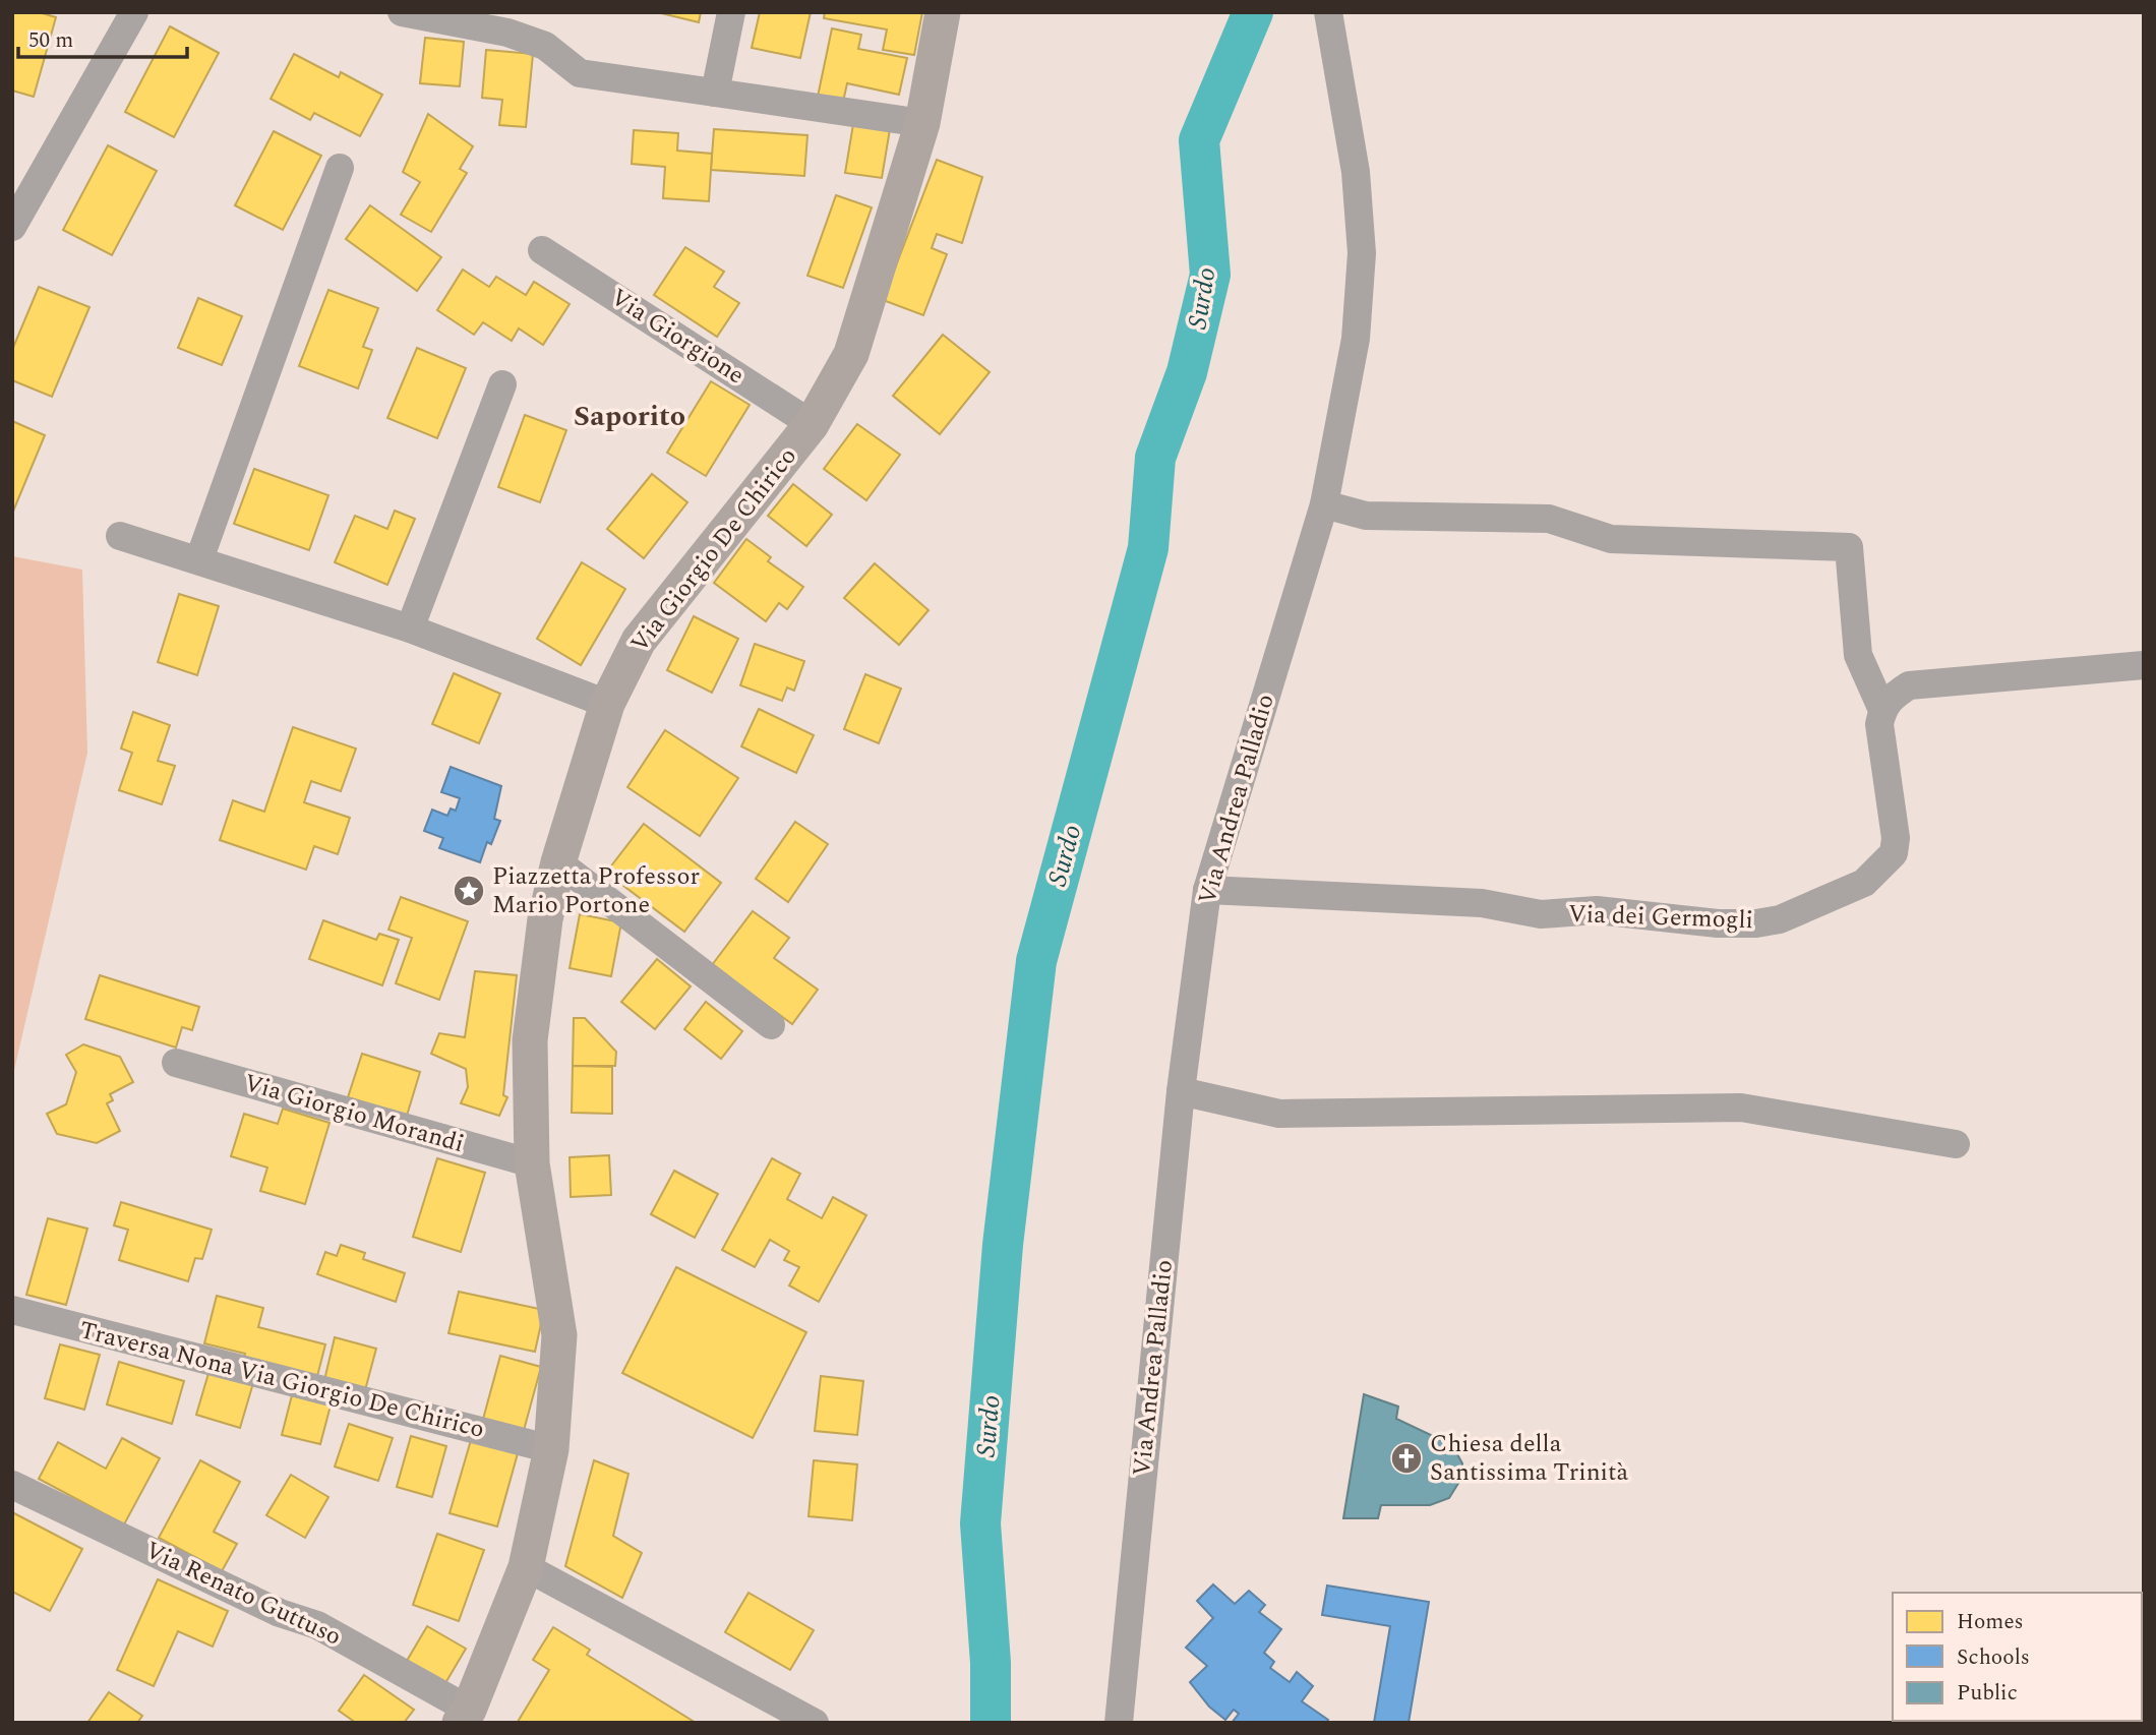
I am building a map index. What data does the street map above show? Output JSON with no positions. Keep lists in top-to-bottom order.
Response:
{
  "streets": {
    "main road": ["Via Giorgio De Chirico"],
    "street": [
      "Via Giorgione",
      "Via Andrea Palladio",
      "Via dei Germogli",
      "Via Giorgio Morandi",
      "Traversa Nona Via Giorgio De Chirico",
      "Via Renato Guttuso"
    ]
  },
  "crossings": [
    ["Via Giorgione", "Via Giorgio De Chirico"],
    ["Via Giorgio De Chirico", "Via Giorgio Morandi"],
    ["Via Giorgio De Chirico", "Traversa Nona Via Giorgio De Chirico"],
    ["Via Giorgio De Chirico", "Via Renato Guttuso"],
    ["Via Andrea Palladio", "Via dei Germogli"]
  ],
  "districts": ["Saporito"],
  "water": ["Surdo"],
  "places": {
    "place": ["Piazzetta Professor Mario Portone"],
    "church": ["Chiesa della Santissima Trinità"]
  },
  "legend": ["Homes", "Schools", "Public"],
  "scale_bar": "50 m"
}
